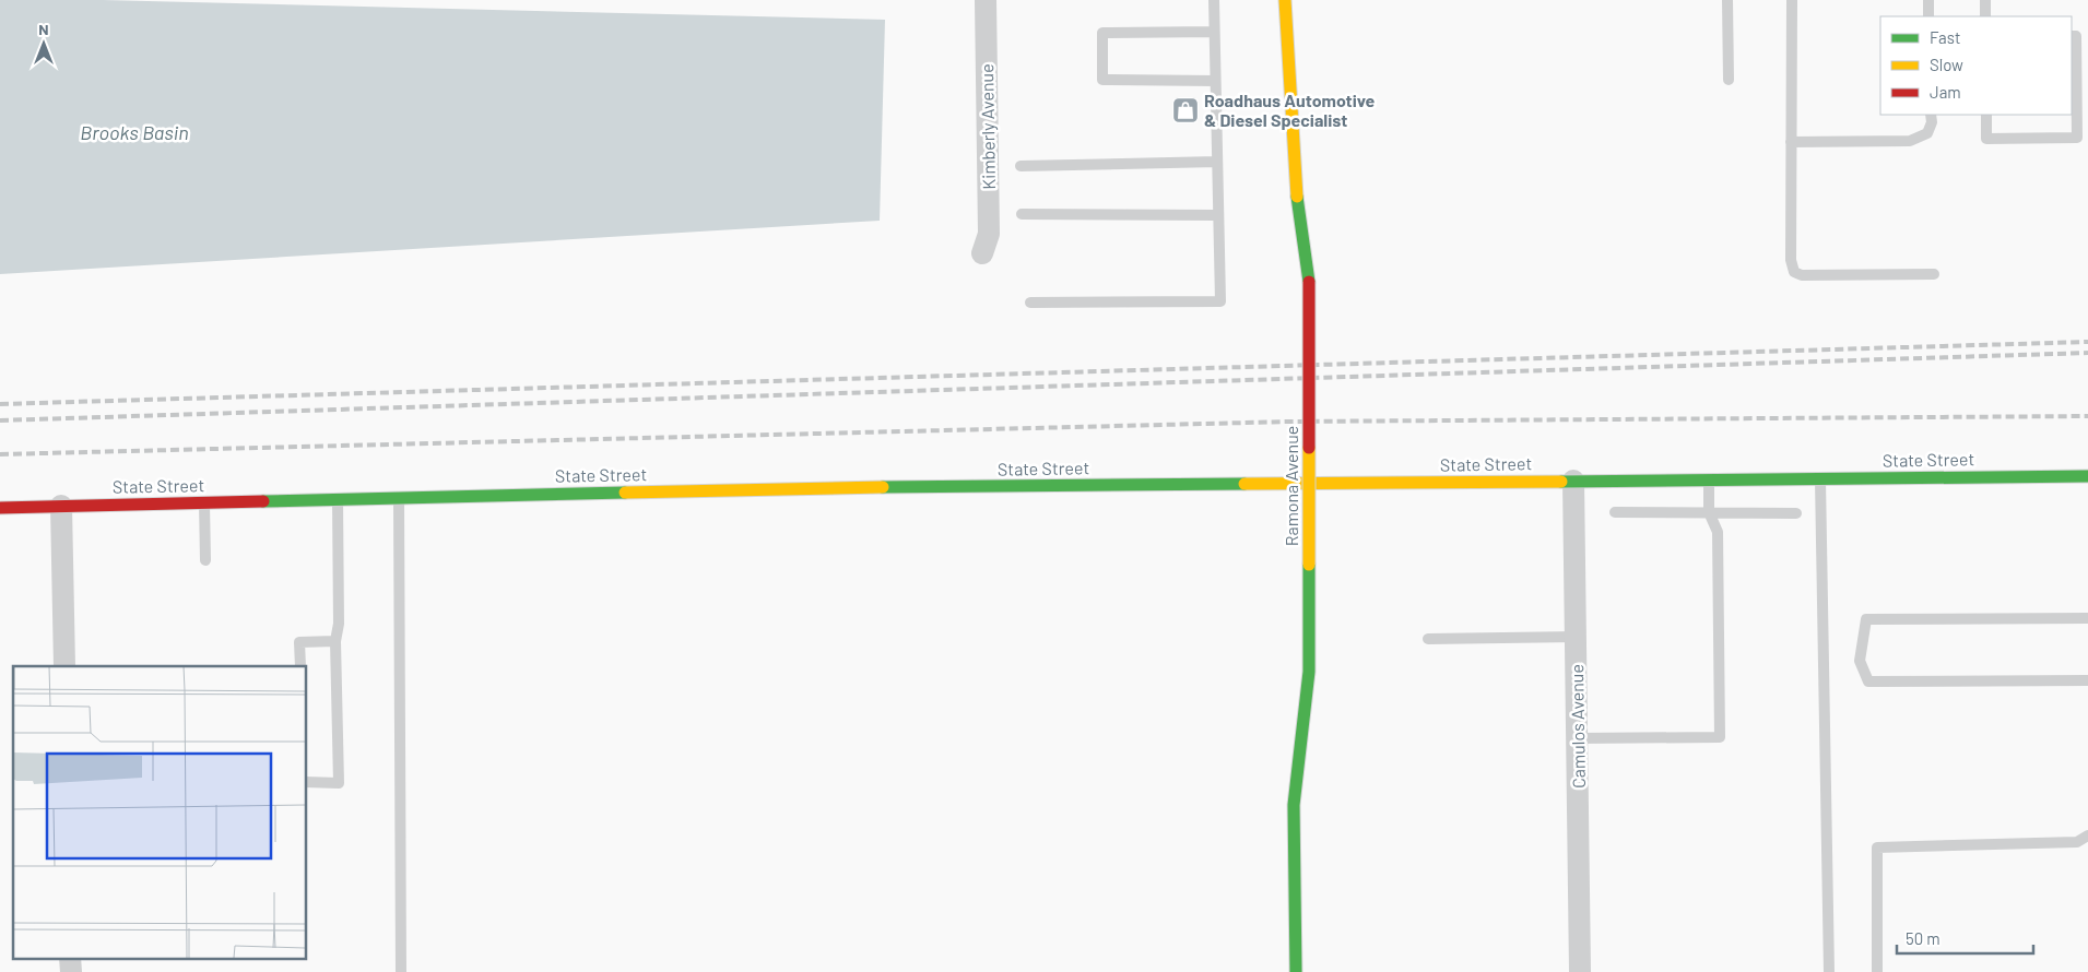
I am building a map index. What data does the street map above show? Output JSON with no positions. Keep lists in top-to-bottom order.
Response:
{
  "streets": {
    "street": [
      "Kimberly Avenue",
      "State Street",
      "Ramona Avenue",
      "Camulos Avenue"
    ]
  },
  "crossings": [
    ["State Street", "Camulos Avenue"]
  ],
  "water": ["Brooks Basin"],
  "places": {
    "shop": ["Roadhaus Automotive & Diesel Specialist"]
  },
  "legend": ["Fast", "Slow", "Jam"],
  "scale_bar": "50 m",
  "north": "top"
}
